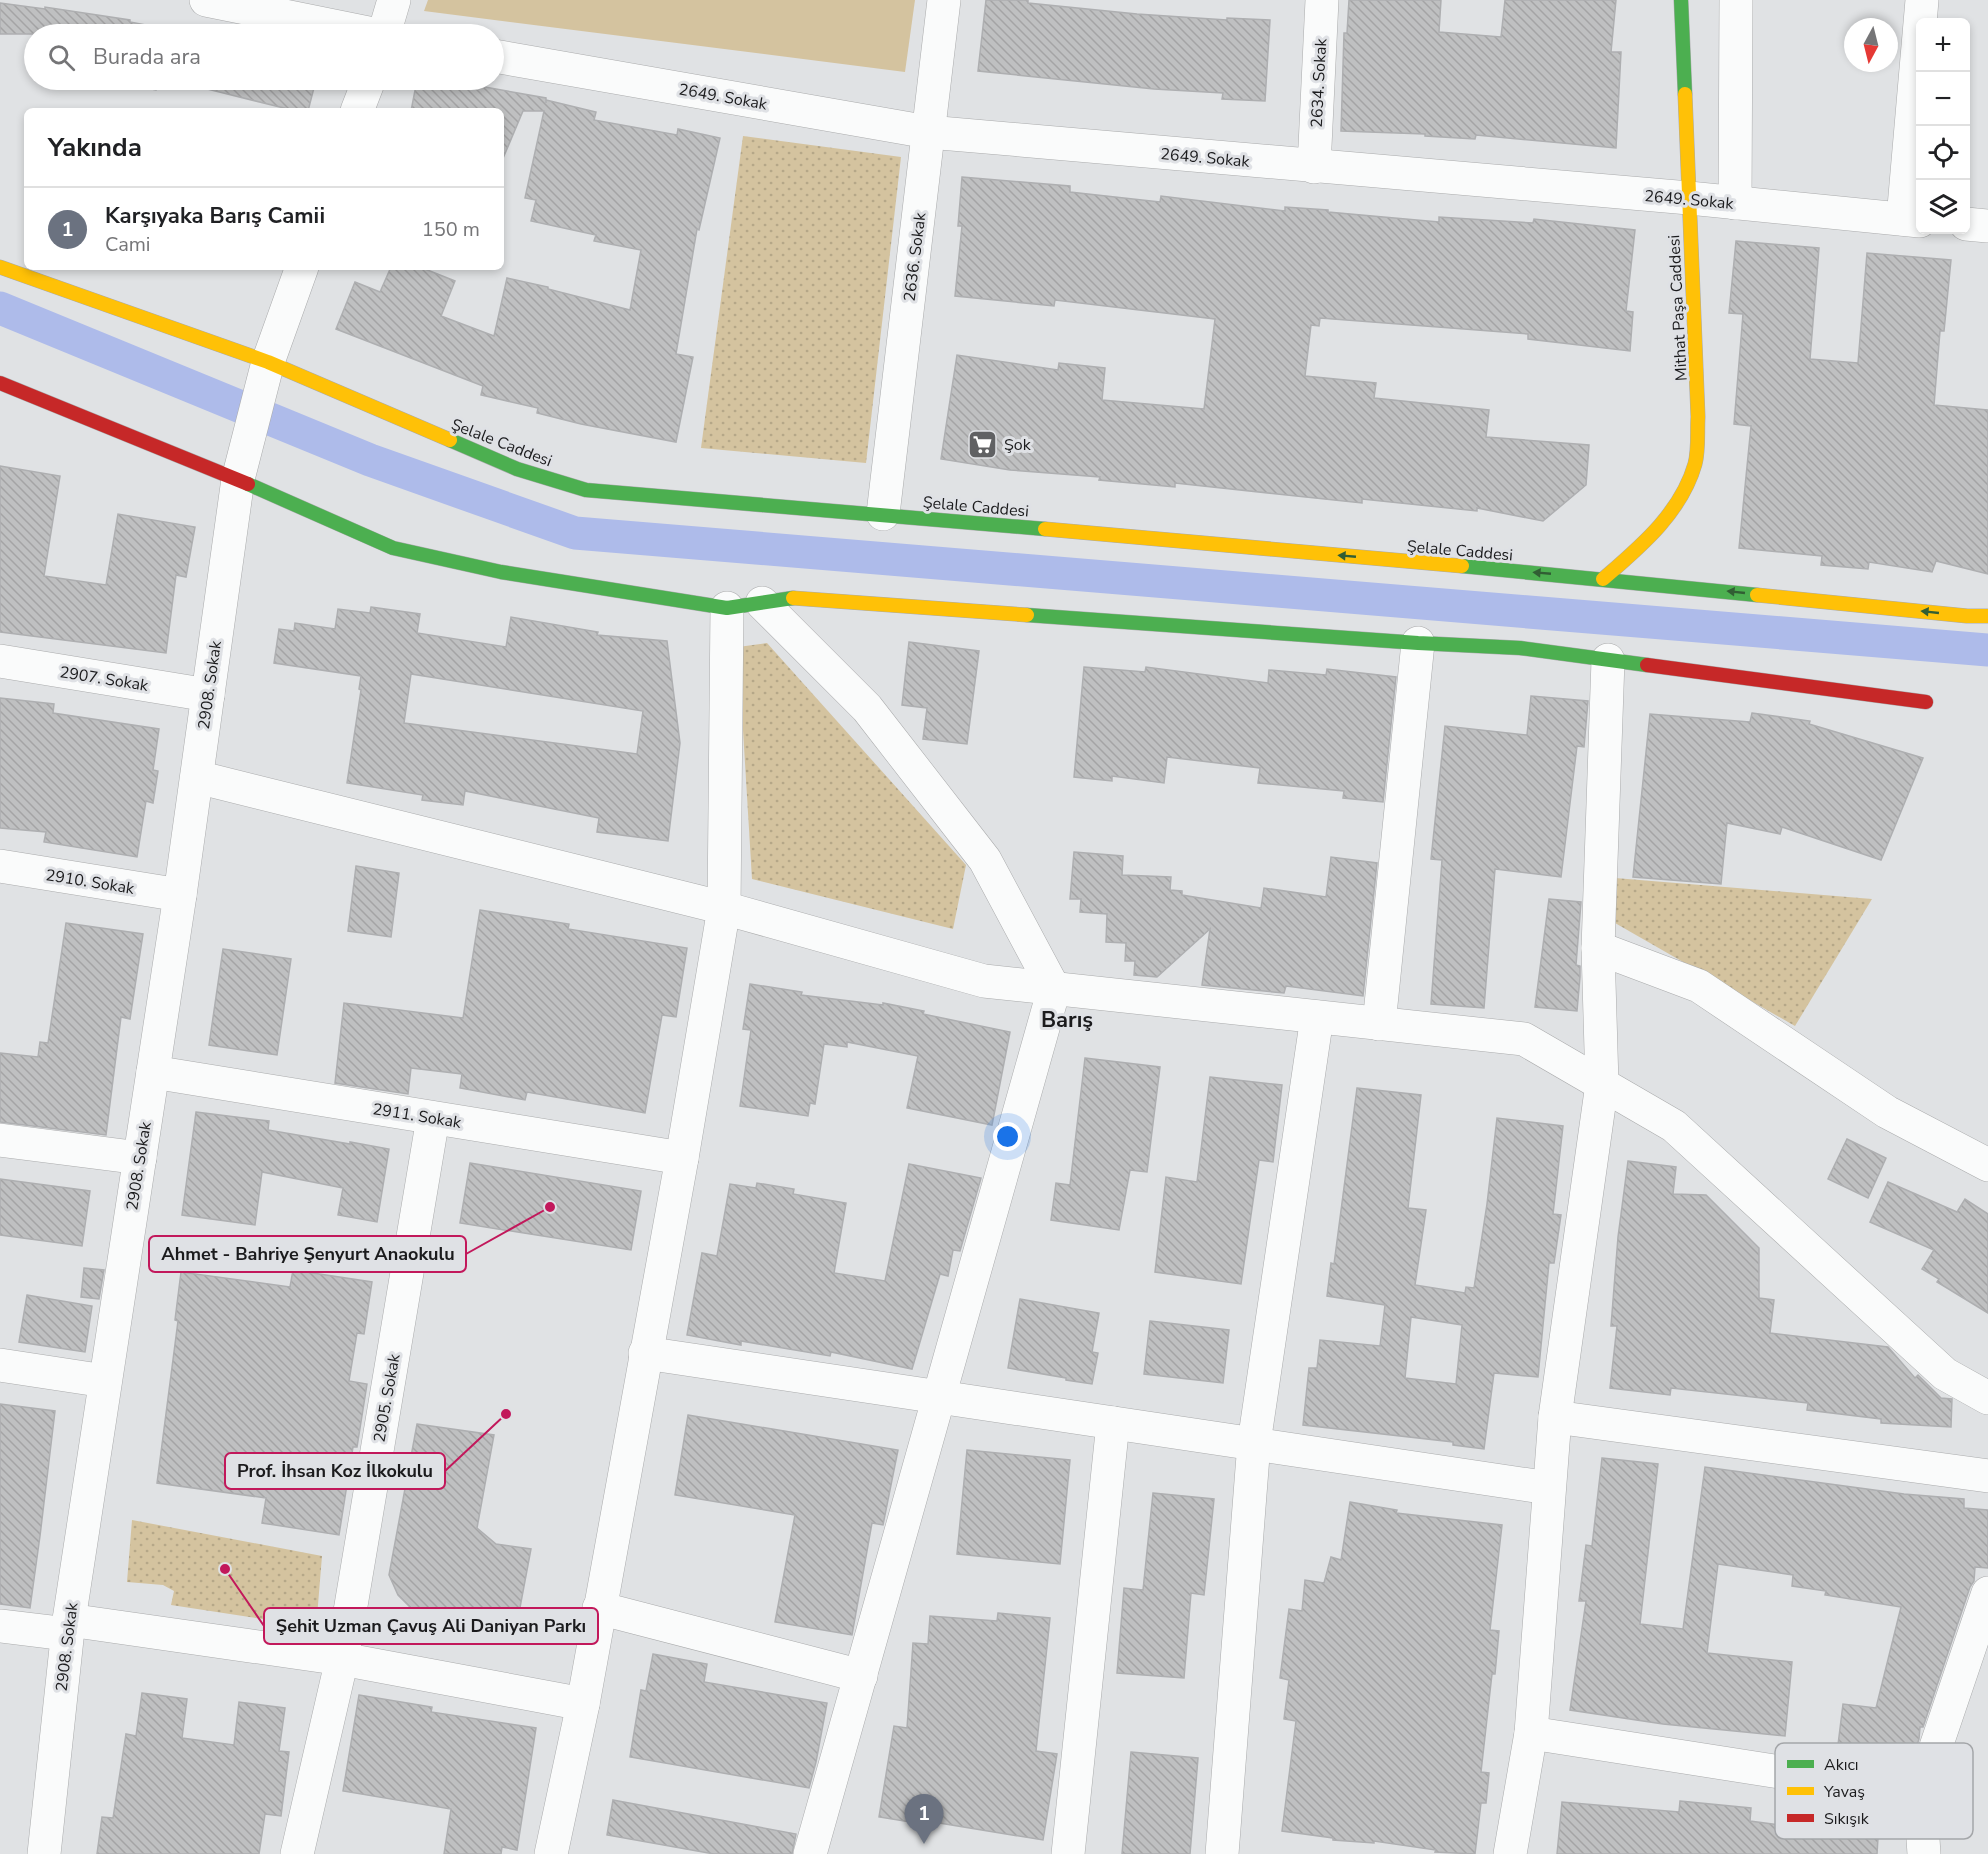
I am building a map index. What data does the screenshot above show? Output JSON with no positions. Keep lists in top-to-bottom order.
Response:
{
  "streets": {
    "street": [
      "2634. Sokak",
      "2649. Sokak",
      "2636. Sokak",
      "Mithat Paşa Caddesi",
      "Şelale Caddesi",
      "2907. Sokak",
      "2908. Sokak",
      "2910. Sokak",
      "2911. Sokak",
      "2905. Sokak"
    ]
  },
  "crossings": [
    ["2634. Sokak", "2649. Sokak"],
    ["2649. Sokak", "2636. Sokak"],
    ["2649. Sokak", "Mithat Paşa Caddesi"],
    ["2636. Sokak", "Şelale Caddesi"],
    ["Mithat Paşa Caddesi", "Şelale Caddesi"],
    ["Şelale Caddesi", "2908. Sokak"],
    ["2907. Sokak", "2908. Sokak"],
    ["2908. Sokak", "2910. Sokak"],
    ["2908. Sokak", "2911. Sokak"],
    ["2911. Sokak", "2905. Sokak"]
  ],
  "districts": ["Barış"],
  "places": {
    "supermarket": ["Şok"],
    "other": ["Ahmet - Bahriye Şenyurt Anaokulu", "Prof. İhsan Koz İlkokulu", "Şehit Uzman Çavuş Ali Daniyan Parkı"]
  },
  "legend": ["Akıcı", "Yavaş", "Sıkışık"],
  "north": "bottom",
  "page": {
    "map_buttons": ["+", "−"],
    "search": "Burada ara",
    "heading": "Yakında",
    "list": [
      {
        "mark": "1",
        "name": "Karşıyaka Barış Camii",
        "note": "Cami",
        "value": "150 m"
      }
    ],
    "pins": "1"
  }
}
